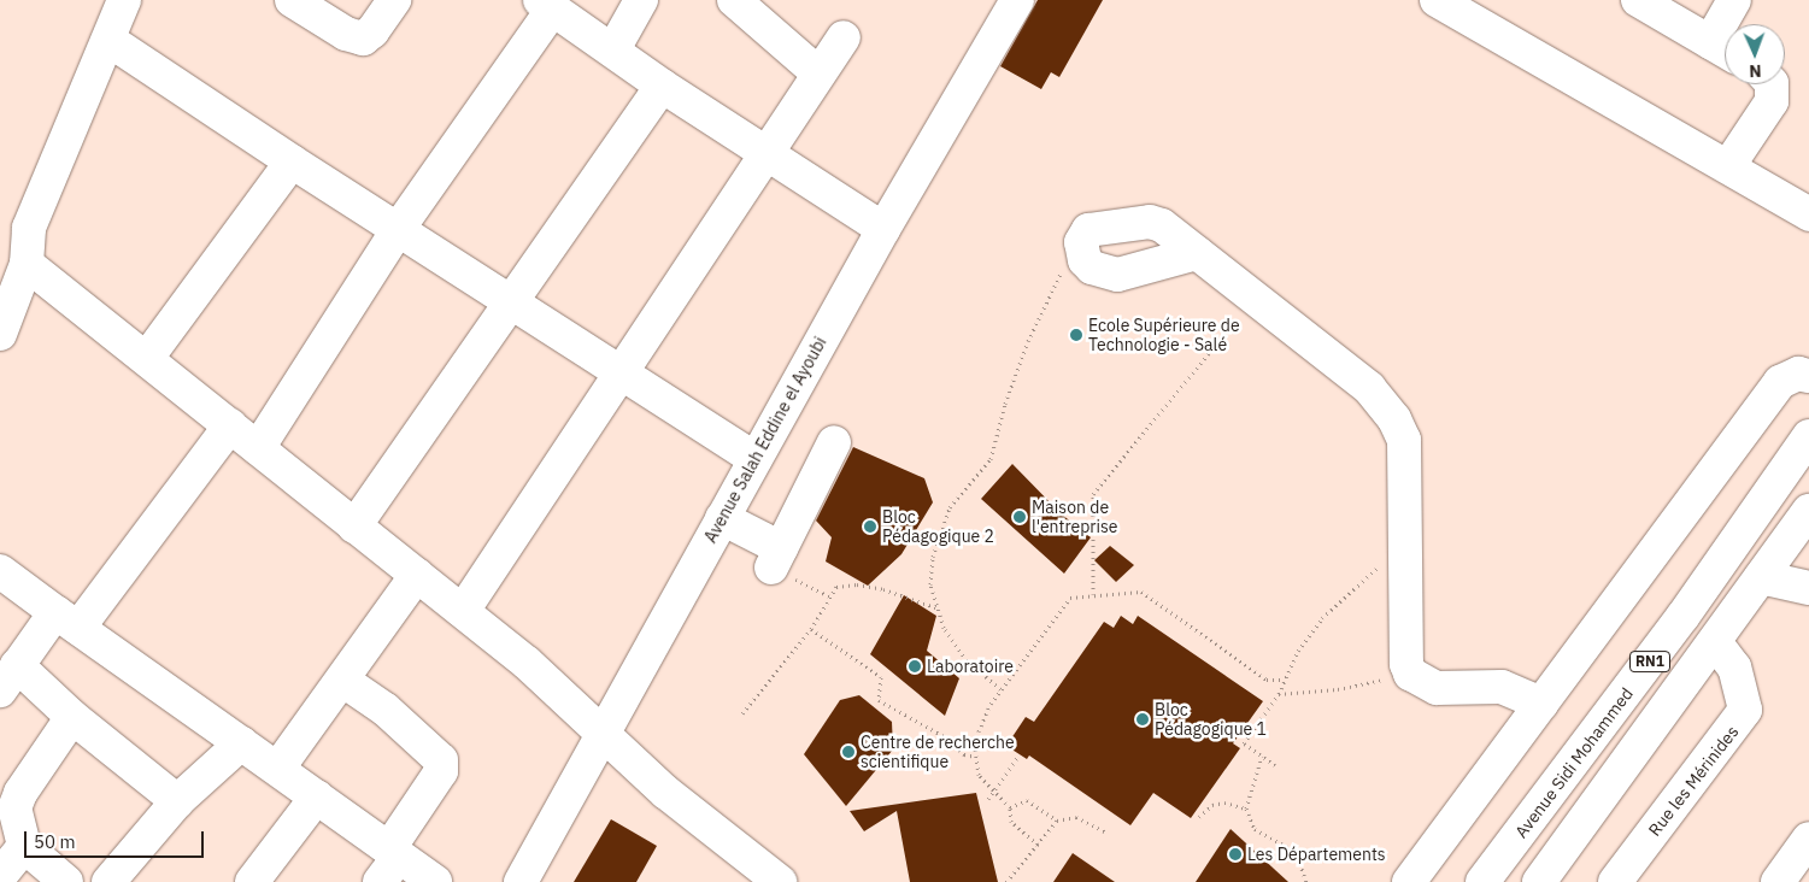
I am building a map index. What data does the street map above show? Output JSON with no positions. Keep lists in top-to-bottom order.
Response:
{
  "streets": {
    "street": [
      "Avenue Salah Eddine el Ayoubi",
      "RN1",
      "Avenue Sidi Mohammed",
      "Rue les Mérinides"
    ]
  },
  "crossings": [
    ["RN1", "Rue les Mérinides"]
  ],
  "places": [
    "Ecole Supérieure de Technologie - Salé",
    "Maison de l'entreprise",
    "Bloc Pédagogique 2",
    "Laboratoire",
    "Bloc Pédagogique 1",
    "Centre de recherche scientifique",
    "Les Départements"
  ],
  "scale_bar": "50 m",
  "north": "bottom"
}
